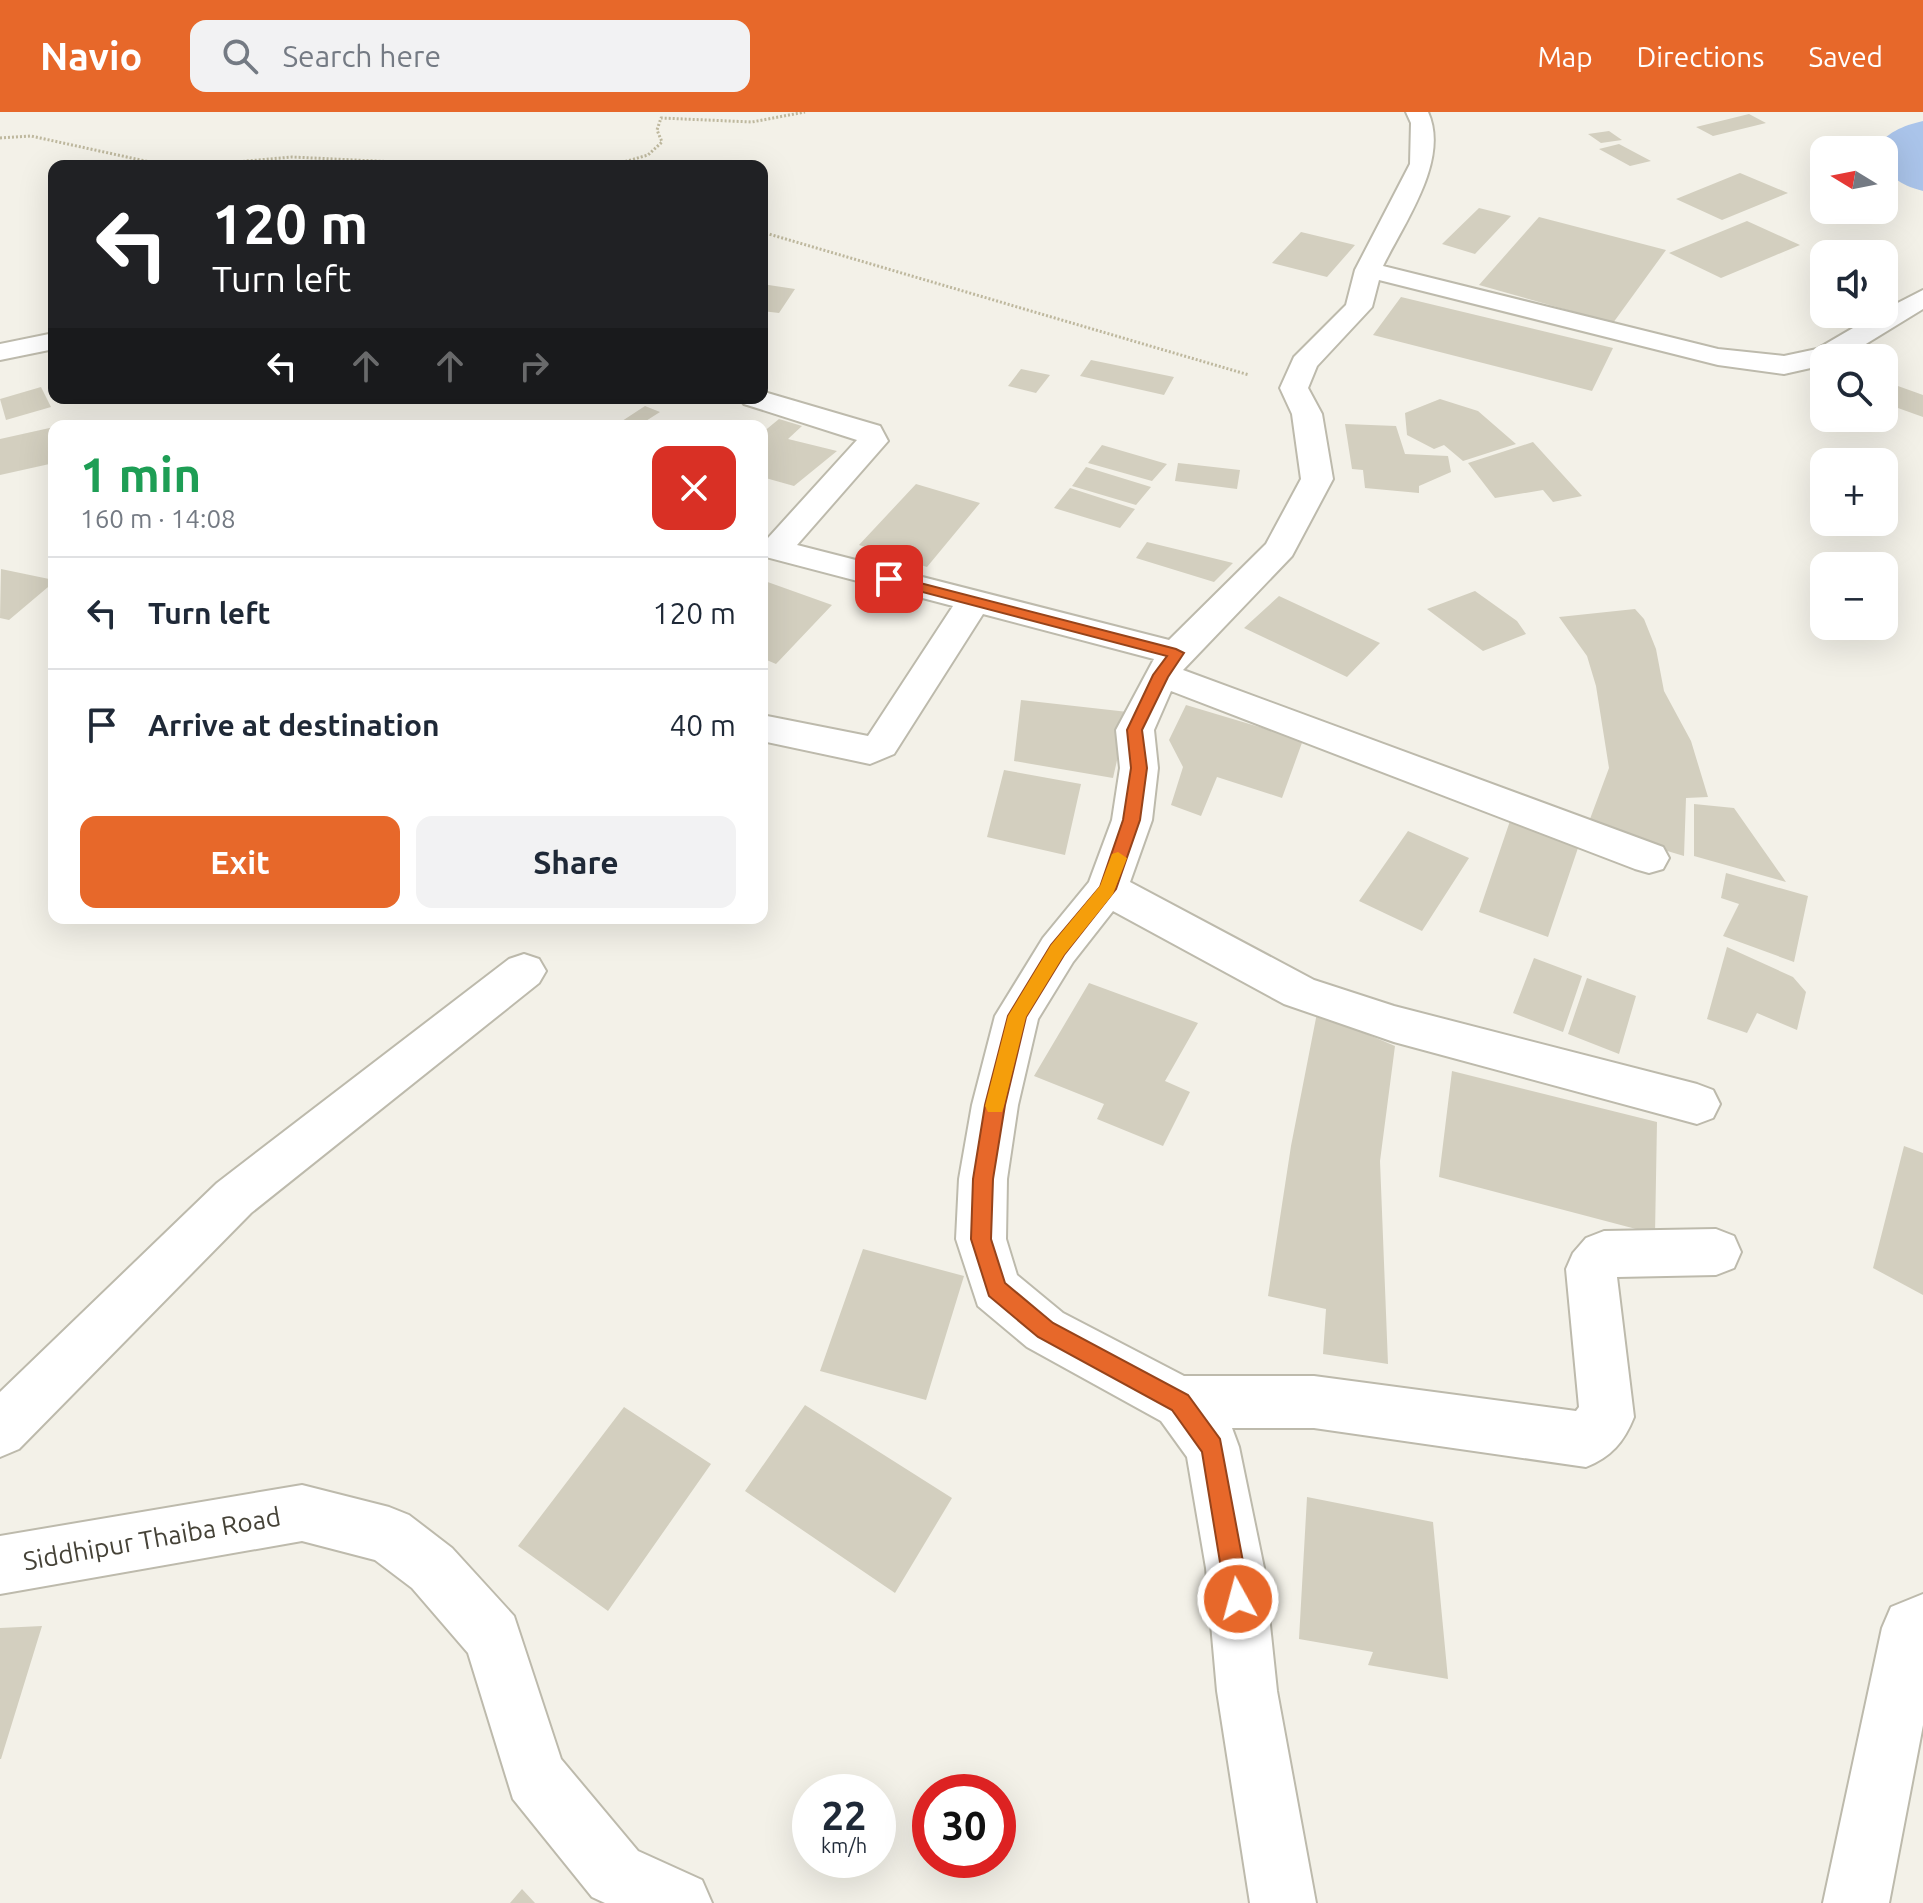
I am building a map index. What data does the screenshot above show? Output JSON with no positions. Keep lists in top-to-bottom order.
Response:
{
  "streets": {
    "street": ["Siddhipur Thaiba Road"]
  },
  "north": "left",
  "page": {
    "header": "Navio",
    "search": "Search here",
    "nav": ["Map", "Directions", "Saved"],
    "map_buttons": ["+", "−"],
    "turn": ["120 m", "Turn left"],
    "heading": ["1 min", "160 m · 14:08"],
    "list": [
      {
        "name": "Turn left",
        "value": "120 m"
      },
      {
        "name": "Arrive at destination",
        "value": "40 m"
      }
    ],
    "buttons": ["Exit", "Share"],
    "speed": "22 km/h",
    "limit": "30"
  }
}
